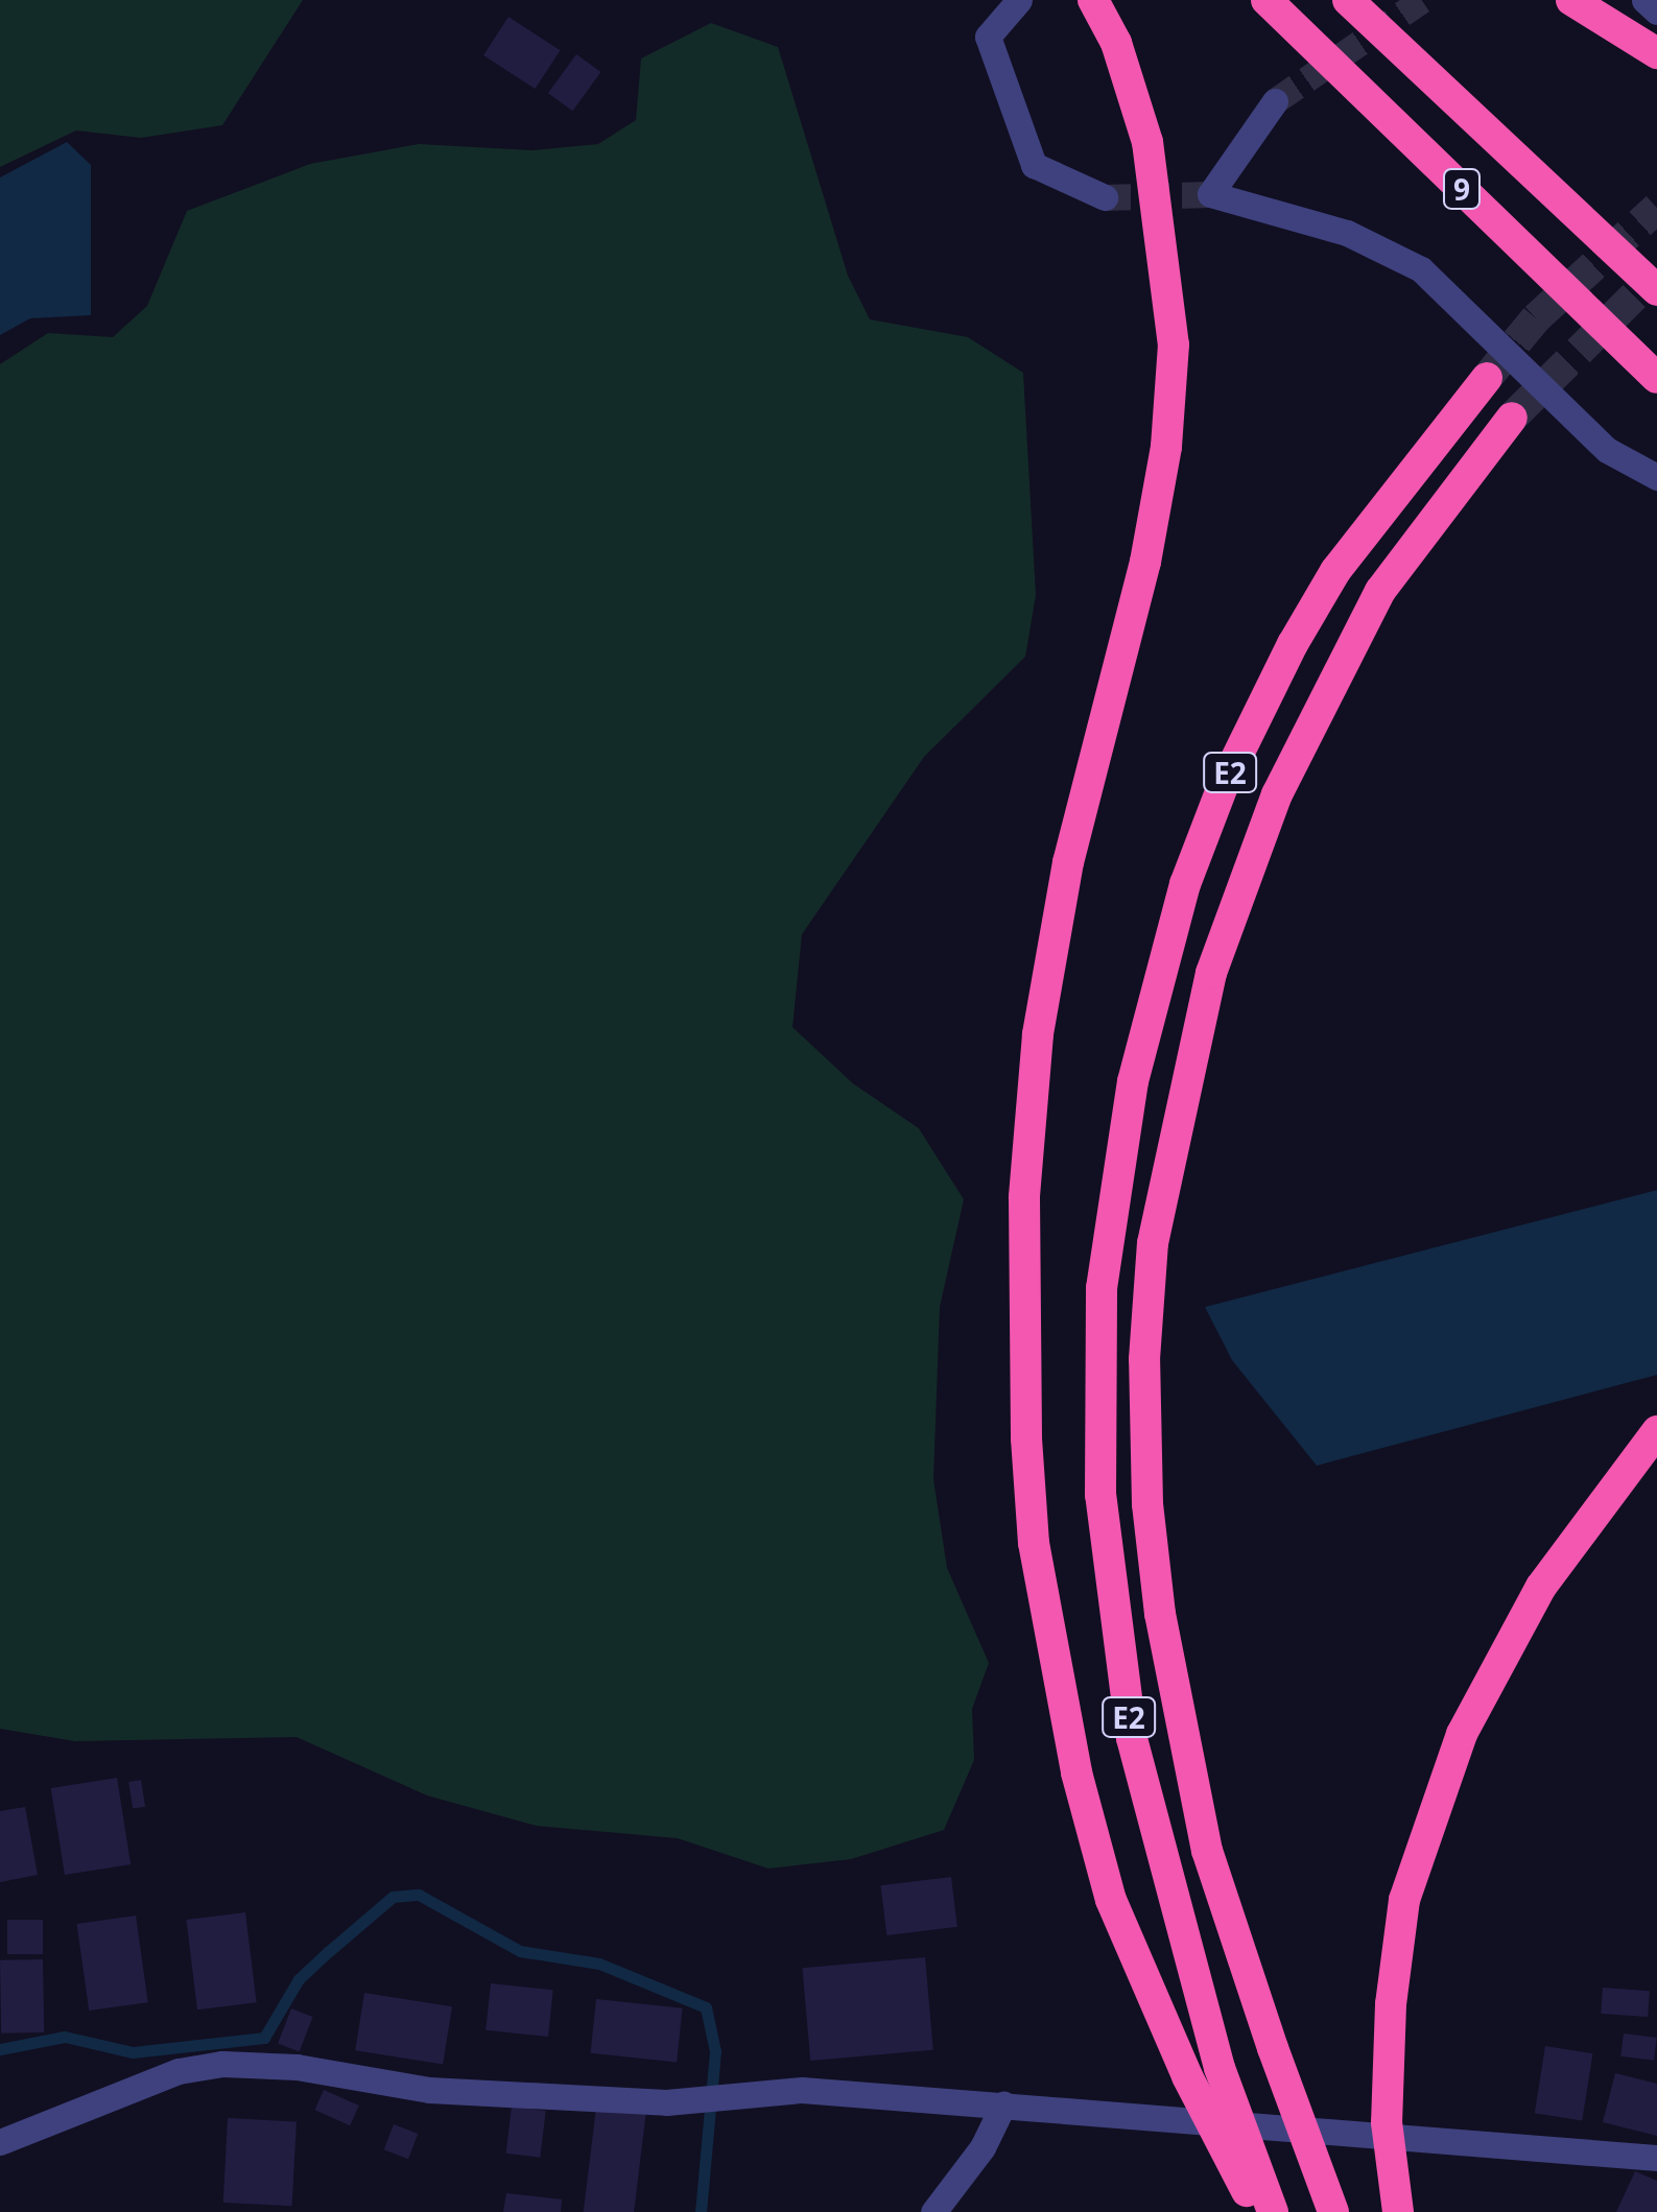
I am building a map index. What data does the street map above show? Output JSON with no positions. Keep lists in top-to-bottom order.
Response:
{
  "streets": {
    "highway": ["9", "E2"]
  }
}
